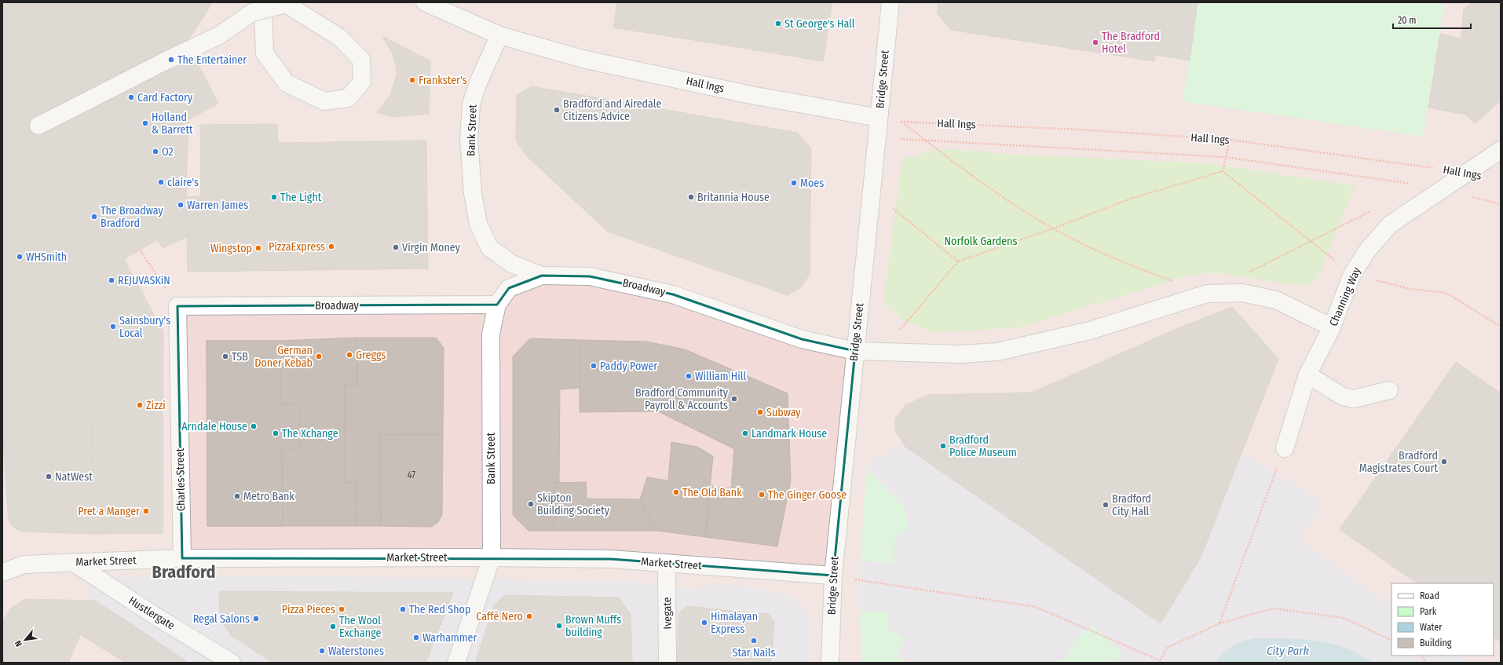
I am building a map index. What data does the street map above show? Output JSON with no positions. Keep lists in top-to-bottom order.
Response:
{
  "streets": {
    "street": [
      "Bridge Street",
      "Hall Ings",
      "Bank Street",
      "Broadway",
      "Channing Way",
      "Charles Street",
      "Market Street",
      "Hustlergate",
      "Ivegate"
    ]
  },
  "crossings": [
    ["Bridge Street", "Hall Ings"],
    ["Bridge Street", "Broadway"],
    ["Bridge Street", "Market Street"],
    ["Hall Ings", "Bank Street"],
    ["Hall Ings", "Channing Way"],
    ["Bank Street", "Broadway"],
    ["Bank Street", "Market Street"],
    ["Broadway", "Charles Street"],
    ["Charles Street", "Market Street"],
    ["Market Street", "Hustlergate"],
    ["Market Street", "Ivegate"]
  ],
  "districts": ["Bradford"],
  "water": ["City Park"],
  "parks": ["Norfolk Gardens"],
  "places": [
    "St George's Hall",
    "The Bradford Hotel",
    "The Entertainer",
    "Frankster's",
    "Card Factory",
    "Bradford and Airedale Citizens Advice",
    "Holland & Barrett",
    "O2",
    "claire's",
    "Moes",
    "The Light",
    "Britannia House",
    "Warren James",
    "The Broadway Bradford",
    "PizzaExpress",
    "Virgin Money",
    "Wingstop",
    "WHSmith",
    "REJUVASKiN",
    "Sainsbury's Local",
    "Greggs",
    "TSB",
    "German Doner Kebab",
    "Paddy Power",
    "William Hill",
    "Bradford Community Payroll & Accounts",
    "Zizzi",
    "Subway",
    "Arndale House",
    "The Xchange",
    "Landmark House",
    "Bradford Police Museum",
    "Bradford Magistrates Court",
    "NatWest",
    "The Old Bank",
    "The Ginger Goose",
    "Metro Bank",
    "Skipton Building Society",
    "Bradford City Hall",
    "Pret a Manger",
    "Pizza Pieces",
    "The Red Shop",
    "Caffè Nero",
    "Regal Salons",
    "Himalayan Express",
    "Brown Muffs building",
    "The Wool Exchange",
    "Warhammer",
    "Star Nails",
    "Waterstones"
  ],
  "house_numbers": ["47"],
  "legend": [
    "Road",
    "Park",
    "Water",
    "Building"
  ],
  "scale_bar": "20 m",
  "north": "bottom left"
}
